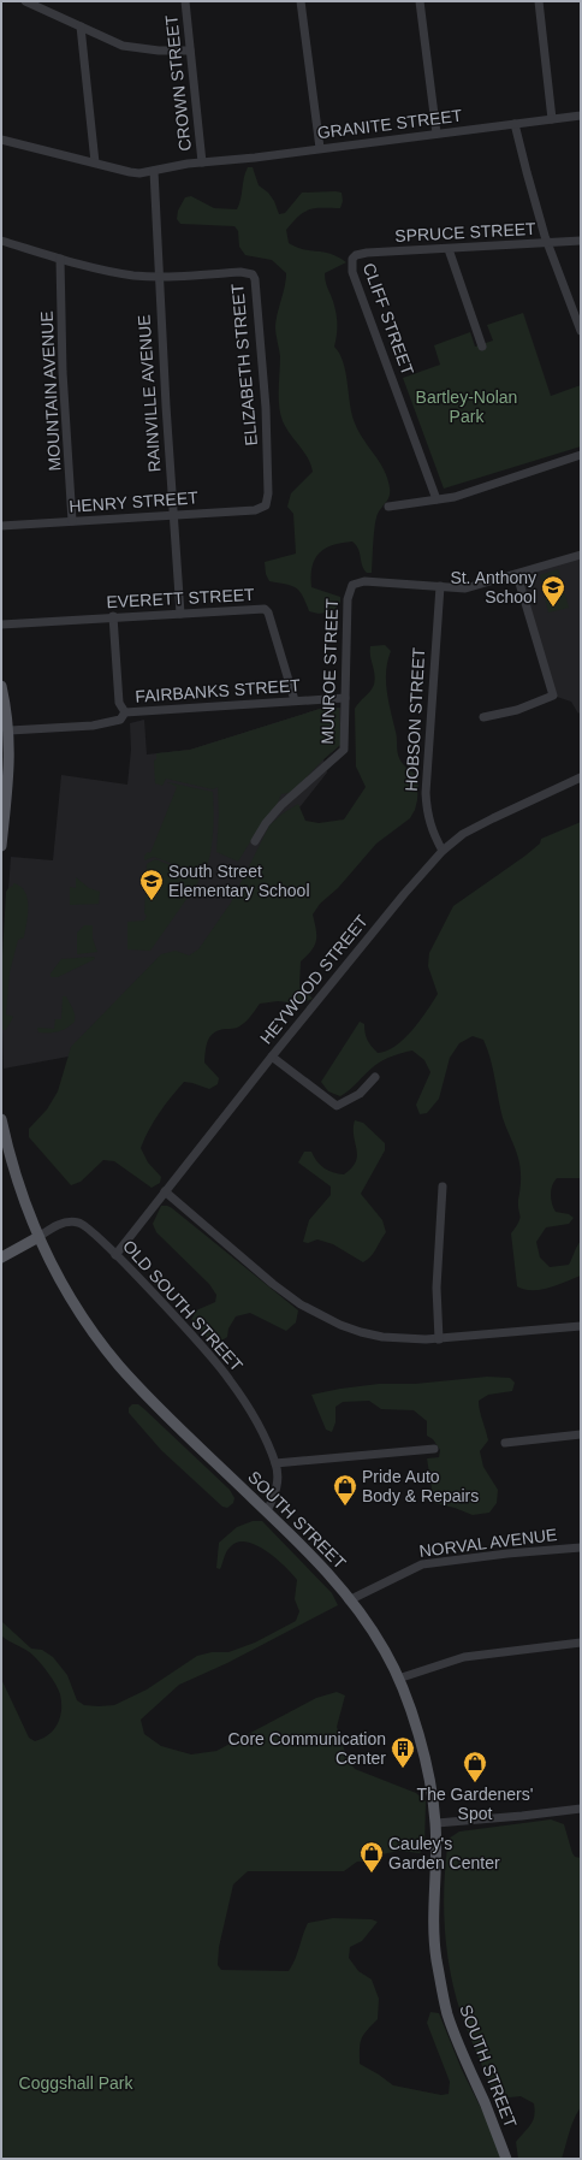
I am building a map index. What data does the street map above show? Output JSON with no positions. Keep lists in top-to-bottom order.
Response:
{
  "streets": {
    "main road": ["SOUTH STREET"],
    "street": [
      "CROWN STREET",
      "GRANITE STREET",
      "SPRUCE STREET",
      "CLIFF STREET",
      "ELIZABETH STREET",
      "MOUNTAIN AVENUE",
      "RAINVILLE AVENUE",
      "HENRY STREET",
      "EVERETT STREET",
      "MUNROE STREET",
      "FAIRBANKS STREET",
      "HOBSON STREET",
      "HEYWOOD STREET",
      "OLD SOUTH STREET",
      "NORVAL AVENUE"
    ]
  },
  "crossings": [
    ["CROWN STREET", "GRANITE STREET"],
    ["GRANITE STREET", "RAINVILLE AVENUE"],
    ["SPRUCE STREET", "CLIFF STREET"],
    ["ELIZABETH STREET", "MOUNTAIN AVENUE"],
    ["ELIZABETH STREET", "RAINVILLE AVENUE"],
    ["ELIZABETH STREET", "HENRY STREET"],
    ["MOUNTAIN AVENUE", "HENRY STREET"],
    ["RAINVILLE AVENUE", "HENRY STREET"],
    ["RAINVILLE AVENUE", "EVERETT STREET"],
    ["EVERETT STREET", "FAIRBANKS STREET"],
    ["MUNROE STREET", "FAIRBANKS STREET"],
    ["MUNROE STREET", "HOBSON STREET"],
    ["HOBSON STREET", "HEYWOOD STREET"],
    ["HEYWOOD STREET", "OLD SOUTH STREET"],
    ["OLD SOUTH STREET", "SOUTH STREET"],
    ["SOUTH STREET", "NORVAL AVENUE"]
  ],
  "parks": ["Bartley-Nolan Park", "Coggshall Park"],
  "places": {
    "school or university": ["St. Anthony School", "South Street Elementary School"],
    "shop": ["Pride Auto Body & Repairs", "The Gardeners' Spot", "Cauley's Garden Center"],
    "building": ["Core Communication Center"]
  }
}
